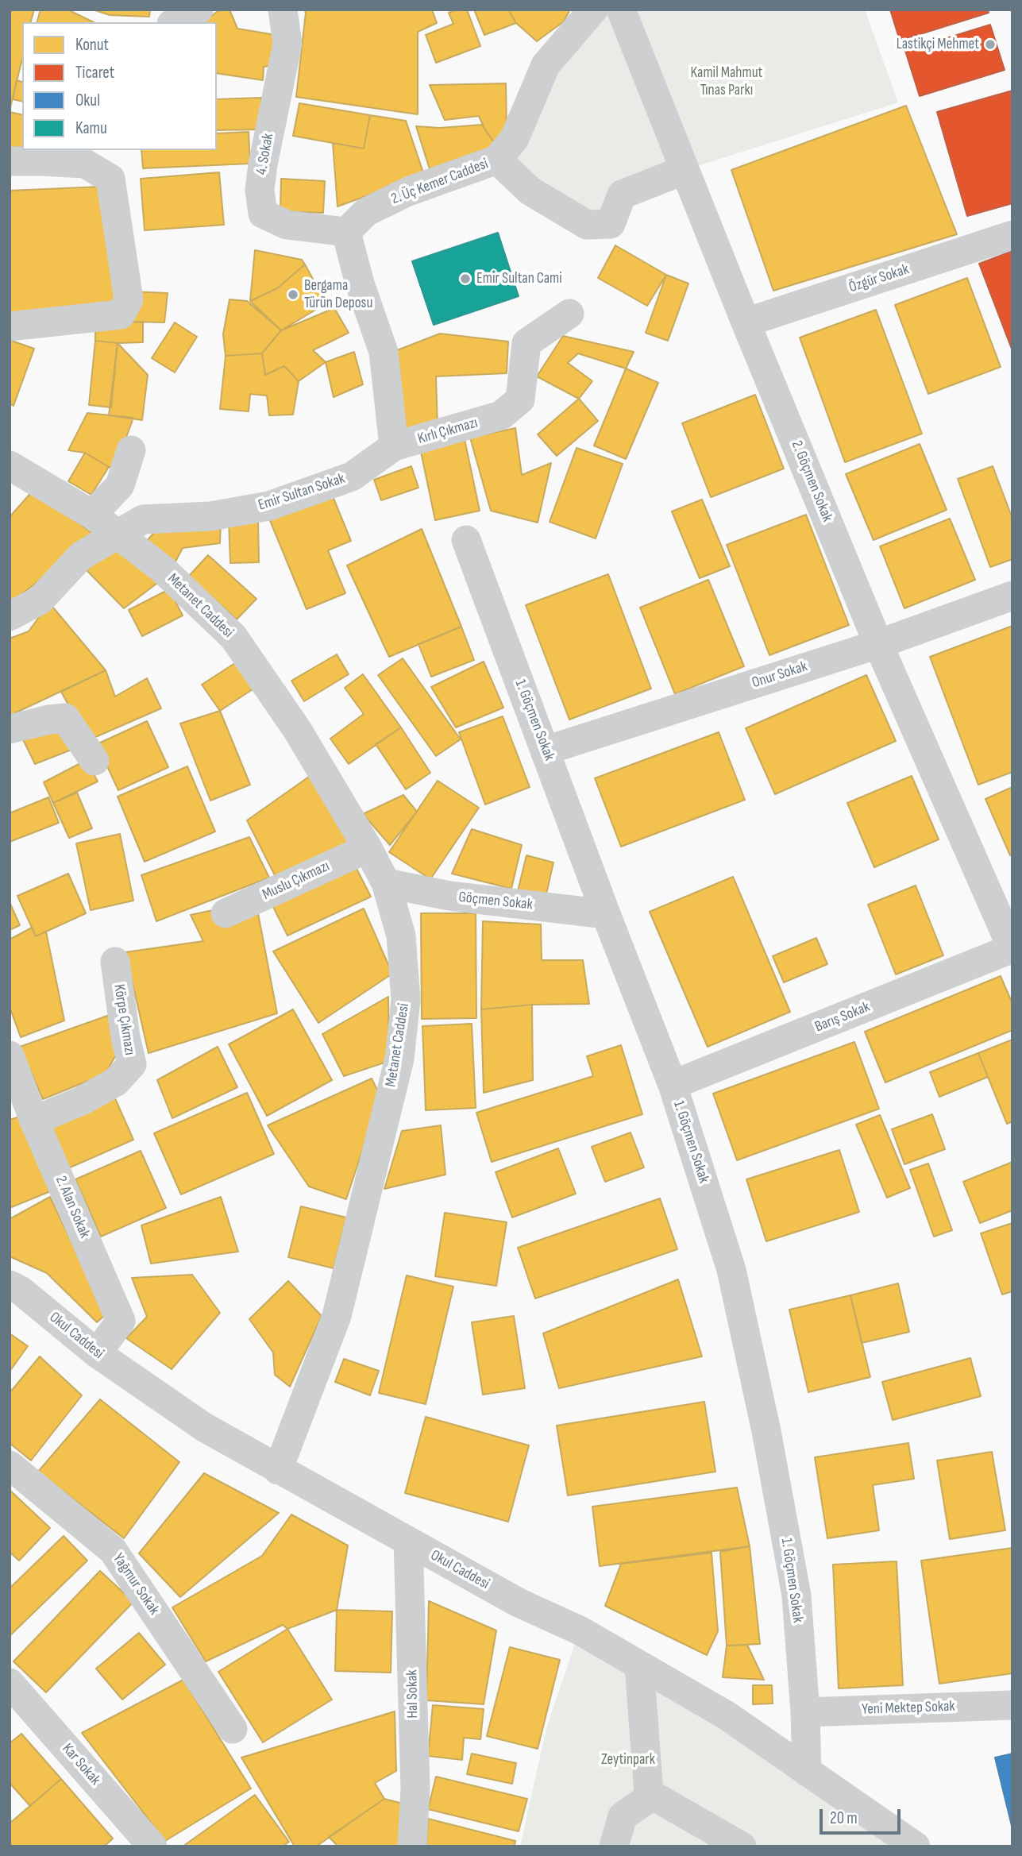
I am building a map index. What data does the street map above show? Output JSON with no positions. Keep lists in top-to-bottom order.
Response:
{
  "streets": {
    "street": [
      "4. Sokak",
      "2. Üç Kemer Caddesi",
      "Özgür Sokak",
      "Kırlı Çıkmazı",
      "2. Göçmen Sokak",
      "Emir Sultan Sokak",
      "Metanet Caddesi",
      "Onur Sokak",
      "1. Göçmen Sokak",
      "Muslu Çıkmazı",
      "Göçmen Sokak",
      "Barış Sokak",
      "Körpe Çıkmazı",
      "2. Alan Sokak",
      "Okul Caddesi",
      "Yağmur Sokak",
      "Hal Sokak",
      "Yeni Mektep Sokak",
      "Kar Sokak"
    ]
  },
  "crossings": [
    ["4. Sokak", "2. Üç Kemer Caddesi"],
    ["Özgür Sokak", "2. Göçmen Sokak"],
    ["Kırlı Çıkmazı", "Emir Sultan Sokak"],
    ["2. Göçmen Sokak", "Onur Sokak"],
    ["2. Göçmen Sokak", "Barış Sokak"],
    ["Emir Sultan Sokak", "Metanet Caddesi"],
    ["Metanet Caddesi", "Muslu Çıkmazı"],
    ["Metanet Caddesi", "Göçmen Sokak"],
    ["Metanet Caddesi", "Okul Caddesi"],
    ["Onur Sokak", "1. Göçmen Sokak"],
    ["1. Göçmen Sokak", "Göçmen Sokak"],
    ["1. Göçmen Sokak", "Barış Sokak"],
    ["1. Göçmen Sokak", "Okul Caddesi"],
    ["1. Göçmen Sokak", "Yeni Mektep Sokak"],
    ["Körpe Çıkmazı", "2. Alan Sokak"],
    ["2. Alan Sokak", "Okul Caddesi"],
    ["Okul Caddesi", "Hal Sokak"]
  ],
  "parks": ["Kamil Mahmut Tınas Parkı", "Zeytinpark"],
  "places": ["Lastikçi Mehmet", "Emir Sultan Cami", "Bergama Türün Deposu"],
  "legend": [
    "Konut",
    "Ticaret",
    "Okul",
    "Kamu"
  ],
  "scale_bar": "20 m"
}
